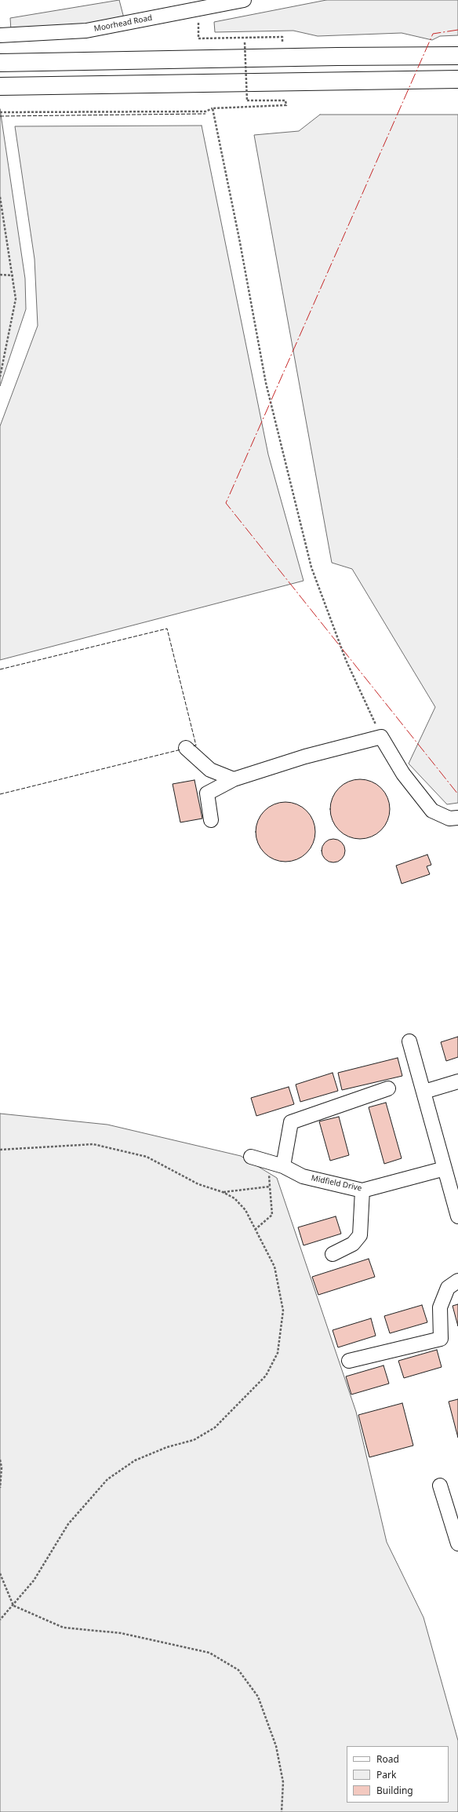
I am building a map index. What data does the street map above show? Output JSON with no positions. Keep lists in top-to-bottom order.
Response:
{
  "streets": {
    "street": ["Moorhead Road", "Midfield Drive"]
  },
  "legend": ["Road", "Park", "Building"]
}
